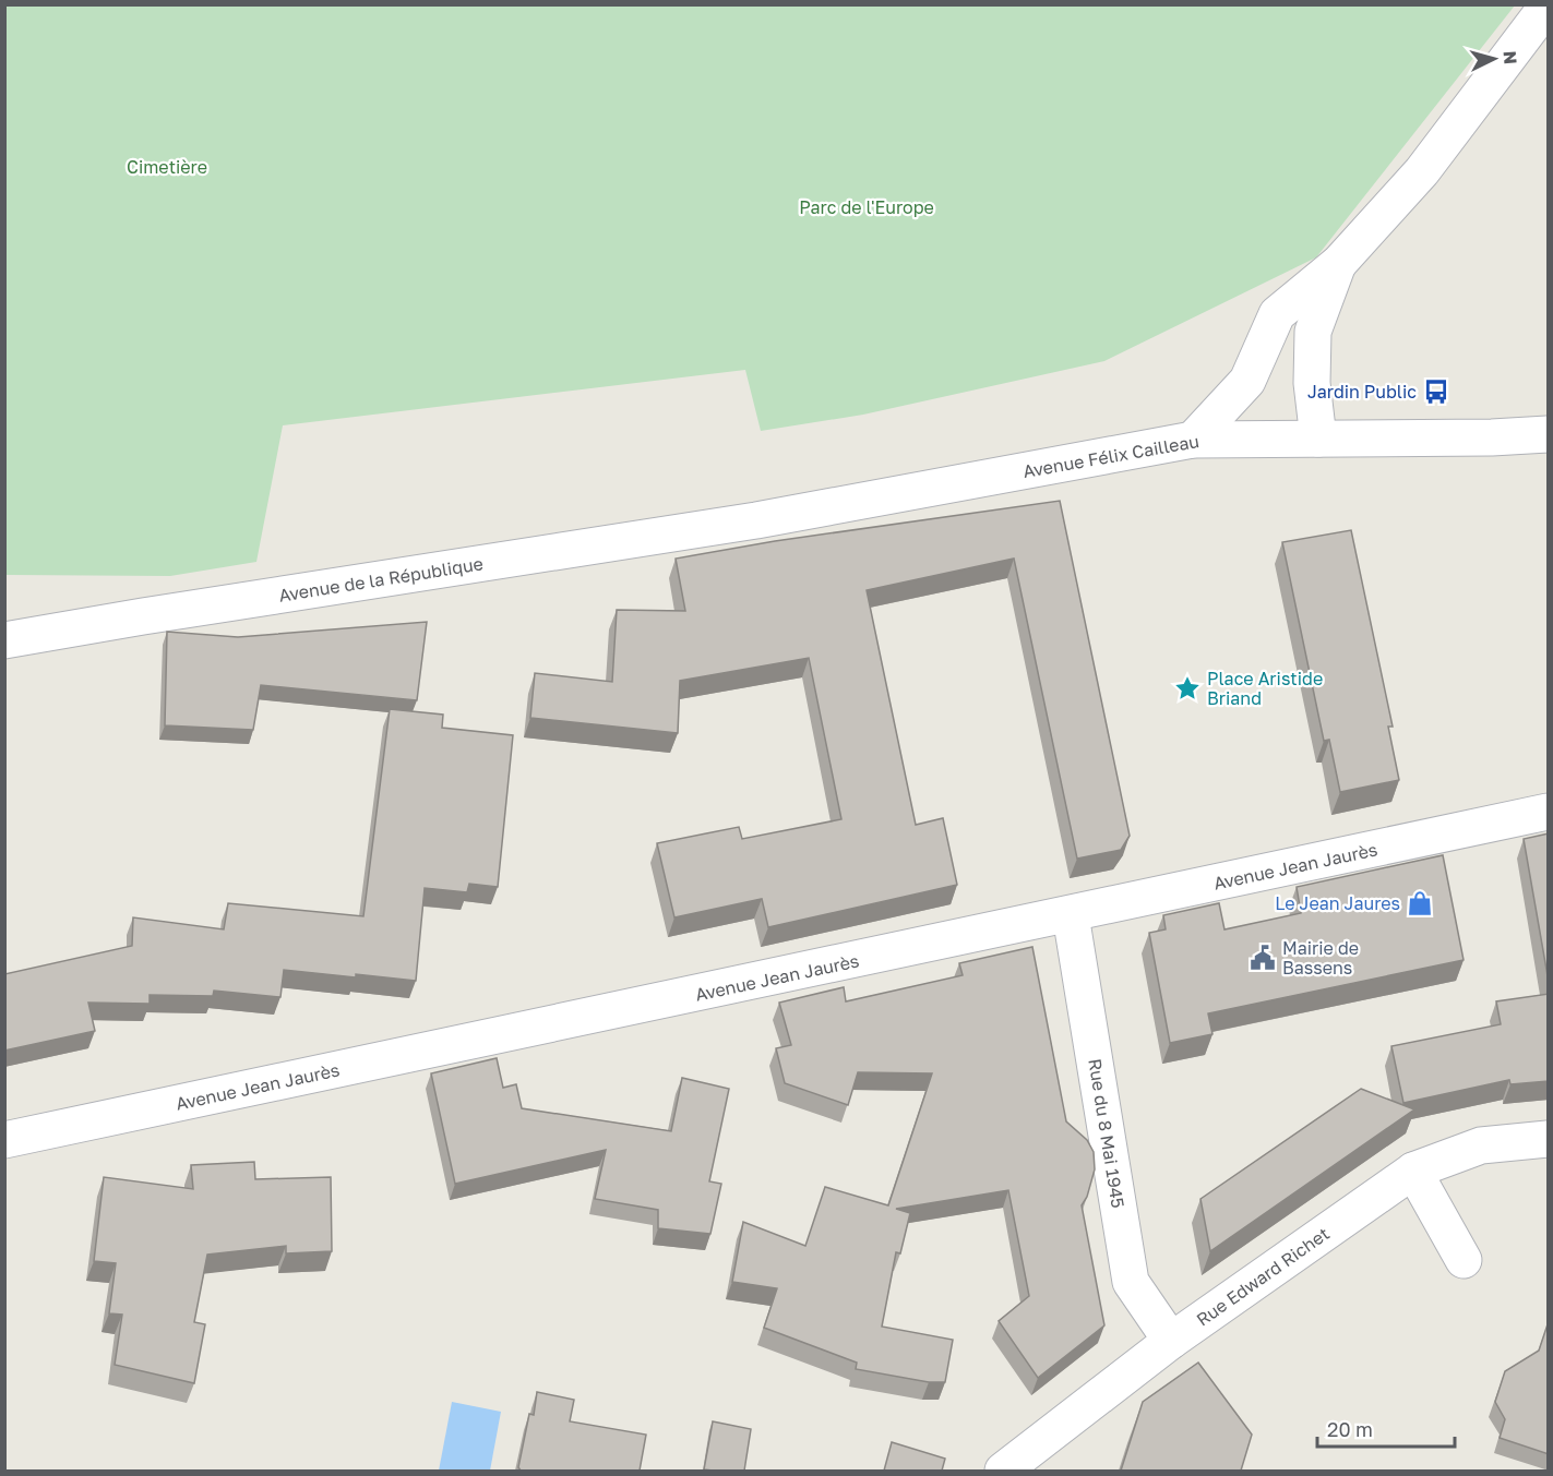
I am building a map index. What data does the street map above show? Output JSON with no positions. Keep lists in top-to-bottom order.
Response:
{
  "streets": {
    "street": [
      "Avenue Félix Cailleau",
      "Avenue de la République",
      "Avenue Jean Jaurès",
      "Rue du 8 Mai 1945",
      "Rue Edward Richet"
    ]
  },
  "crossings": [
    ["Avenue Félix Cailleau", "Avenue de la République"],
    ["Avenue Jean Jaurès", "Rue du 8 Mai 1945"],
    ["Rue du 8 Mai 1945", "Rue Edward Richet"]
  ],
  "parks": ["Cimetière", "Parc de l'Europe"],
  "places": {
    "bus stop": ["Jardin Public"],
    "place": ["Place Aristide Briand"],
    "shop": ["Le Jean Jaures"],
    "public building": ["Mairie de Bassens"]
  },
  "scale_bar": "20 m",
  "north": "right"
}
